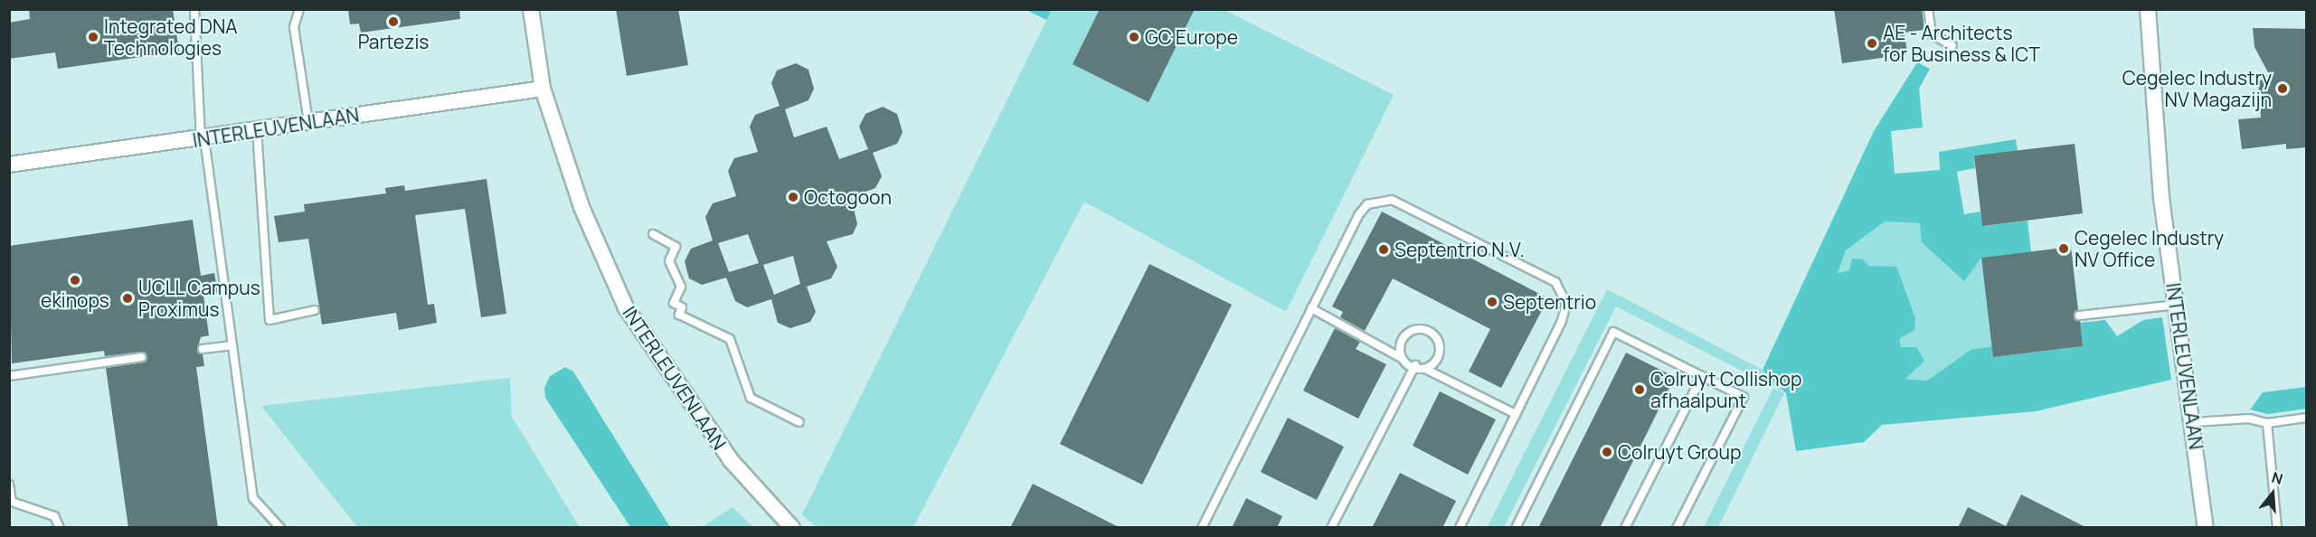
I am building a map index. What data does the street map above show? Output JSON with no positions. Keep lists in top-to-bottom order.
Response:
{
  "streets": {
    "street": ["INTERLEUVENLAAN"]
  },
  "places": [
    "Partezis",
    "Integrated DNA Technologies",
    "GC Europe",
    "AE - Architects for Business & ICT",
    "Cegelec Industry NV Magazijn",
    "Octogoon",
    "Cegelec Industry NV Office",
    "Septentrio N.V.",
    "ekinops",
    "UCLL Campus Proximus",
    "Septentrio",
    "Colruyt Collishop afhaalpunt",
    "Colruyt Group"
  ],
  "north": "top"
}
